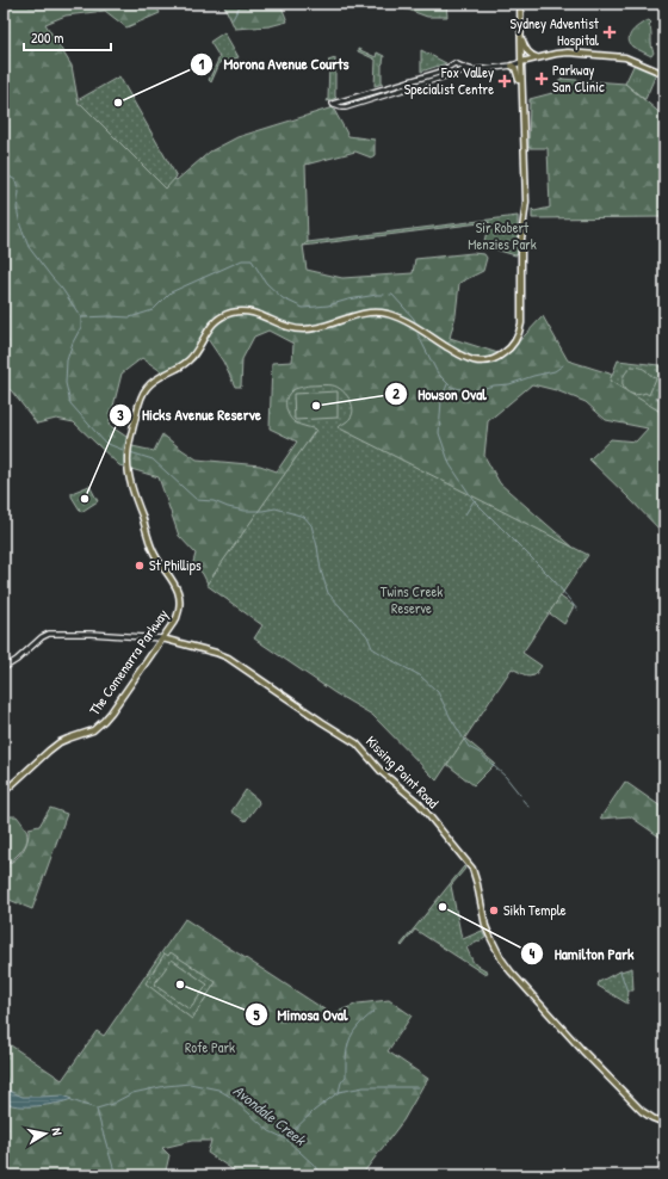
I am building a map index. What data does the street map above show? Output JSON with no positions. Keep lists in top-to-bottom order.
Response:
{
  "streets": {
    "main road": ["The Comenarra Parkway", "Kissing Point Road"]
  },
  "crossings": [
    ["The Comenarra Parkway", "Kissing Point Road"]
  ],
  "water": ["Avondale Creek"],
  "parks": ["Sir Robert Menzies Park", "Twins Creek Reserve", "Rofe Park"],
  "places": {
    "health": ["Sydney Adventist Hospital", "Parkway San Clinic", "Fox Valley Specialist Centre"],
    "other": [
      "Morona Avenue Courts",
      "Howson Oval",
      "Hicks Avenue Reserve",
      "St Phillips",
      "Hamilton Park",
      "Sikh Temple",
      "Mimosa Oval"
    ]
  },
  "scale_bar": "200 m",
  "north": "right"
}
